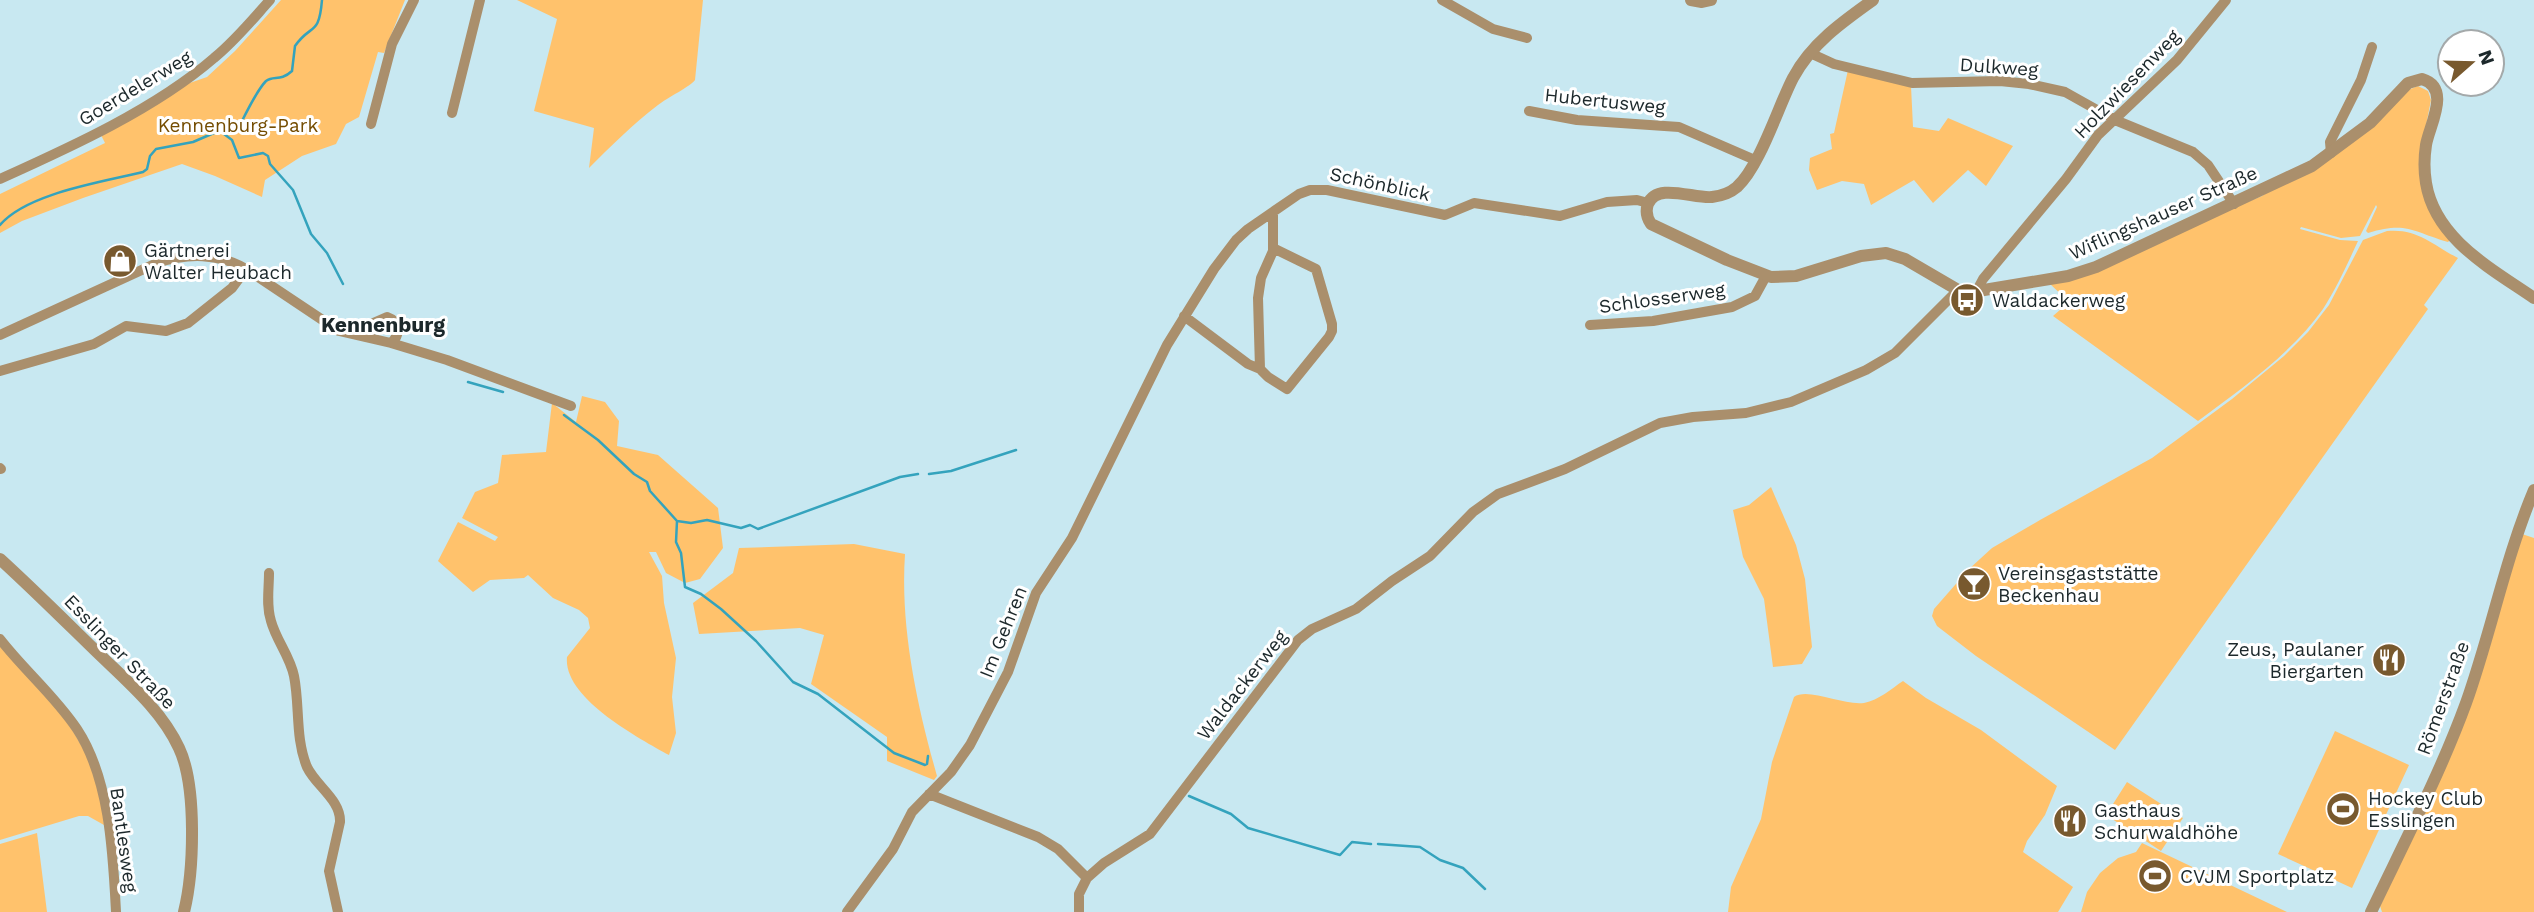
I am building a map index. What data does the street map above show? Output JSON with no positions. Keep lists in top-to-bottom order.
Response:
{
  "streets": {
    "street": [
      "Dulkweg",
      "Holzwiesenweg",
      "Goerdelerweg",
      "Hubertusweg",
      "Schönblick",
      "Wiflingshauser Straße",
      "Schlosserweg",
      "Im Gehren",
      "Esslinger Straße",
      "Waldackerweg",
      "Römerstraße",
      "Bantlesweg"
    ]
  },
  "crossings": [
    ["Dulkweg", "Holzwiesenweg"],
    ["Dulkweg", "Wiflingshauser Straße"],
    ["Holzwiesenweg", "Wiflingshauser Straße"],
    ["Schönblick", "Wiflingshauser Straße"],
    ["Schönblick", "Im Gehren"],
    ["Wiflingshauser Straße", "Schlosserweg"],
    ["Wiflingshauser Straße", "Waldackerweg"]
  ],
  "districts": ["Kennenburg"],
  "parks": ["Kennenburg-Park"],
  "places": {
    "shop": ["Gärtnerei Walter Heubach"],
    "bus stop": ["Waldackerweg"],
    "bar": ["Vereinsgaststätte Beckenhau"],
    "restaurant": ["Zeus, Paulaner Biergarten", "Gasthaus Schurwaldhöhe"],
    "sports": ["Hockey Club Esslingen", "CVJM Sportplatz"]
  },
  "north": "right"
}
